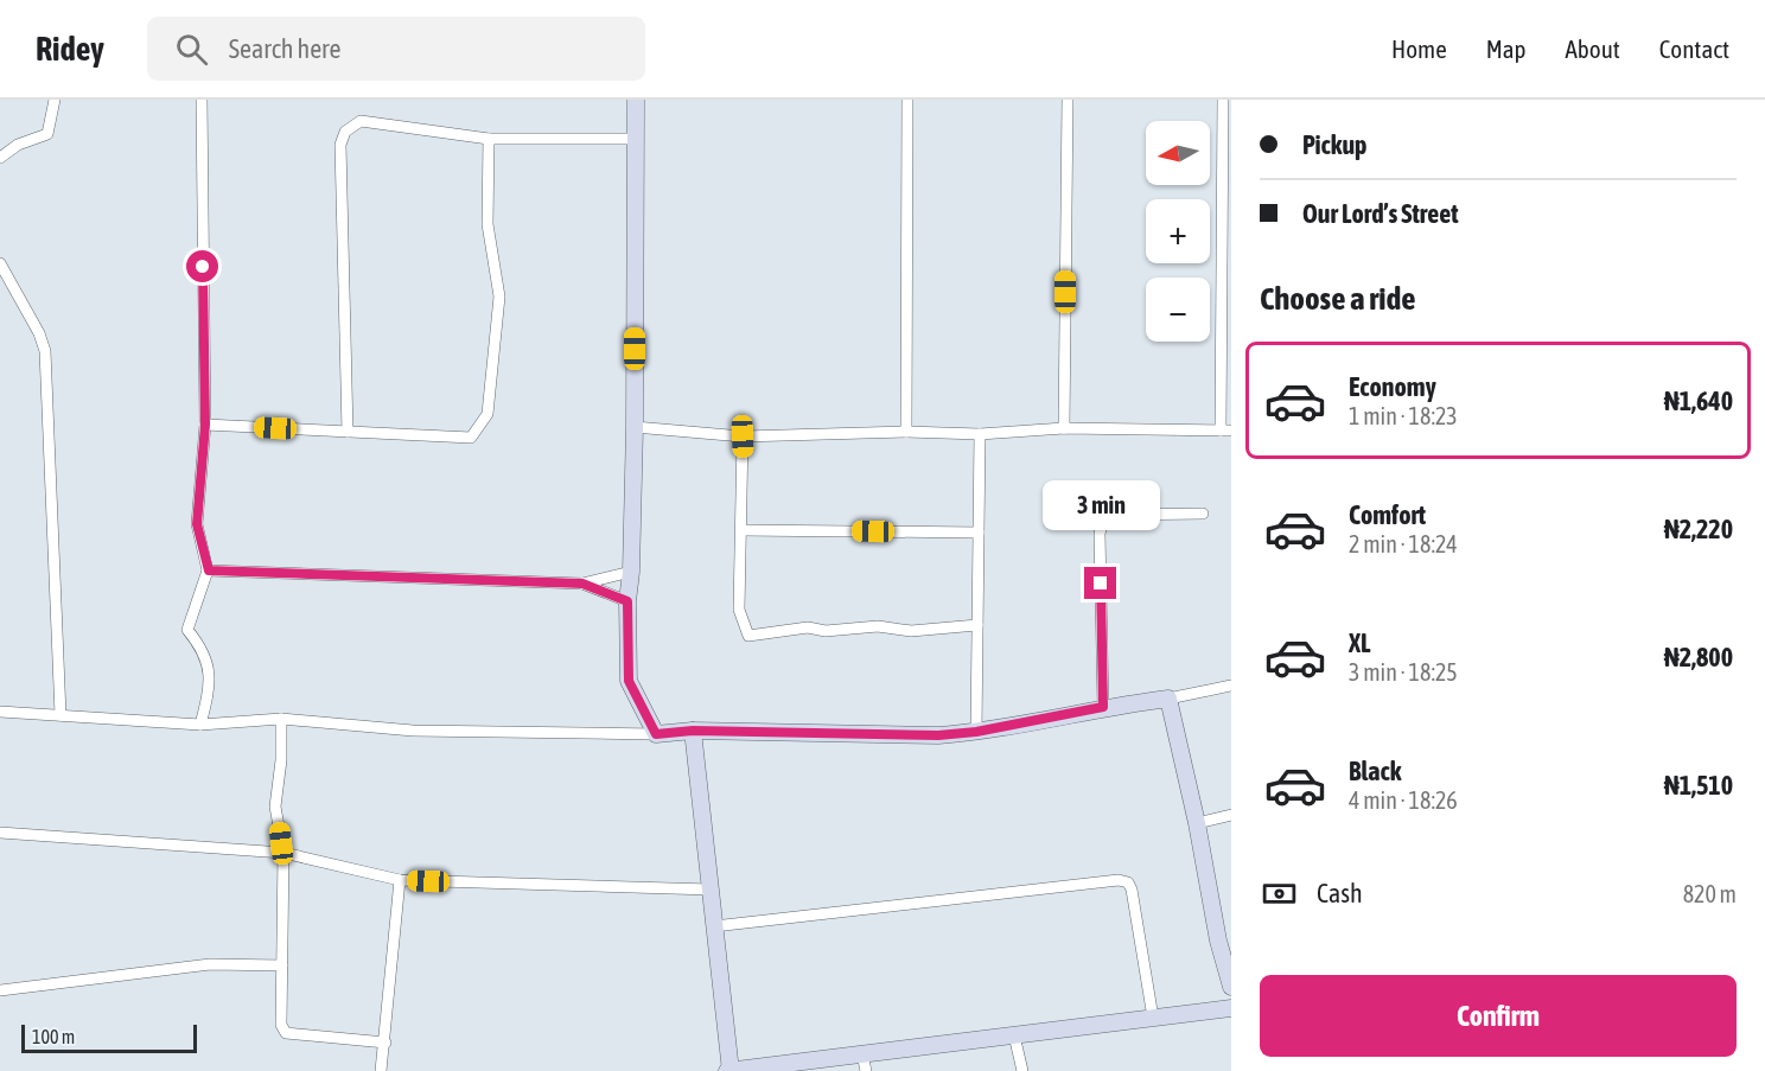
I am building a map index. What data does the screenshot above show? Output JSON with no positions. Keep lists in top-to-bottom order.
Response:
{
  "scale_bar": "100 m",
  "north": "left",
  "page": {
    "header": "Ridey",
    "search": "Search here",
    "nav": [
      "Home",
      "Map",
      "About",
      "Contact"
    ],
    "banner": ["Pickup", "Our Lord’s Street"],
    "map_buttons": ["+", "−"],
    "heading": "Choose a ride",
    "list": [
      {
        "name": "Economy",
        "note": "1 min · 18:23",
        "value": "₦1,640"
      },
      {
        "name": "Comfort",
        "note": "2 min · 18:24",
        "value": "₦2,220"
      },
      {
        "name": "XL",
        "note": "3 min · 18:25",
        "value": "₦2,800"
      },
      {
        "name": "Black",
        "note": "4 min · 18:26",
        "value": "₦1,510"
      }
    ],
    "bubble": "3 min",
    "pay": ["Cash", "820 m"],
    "buttons": "Confirm",
    "scale": "100 m"
  }
}
